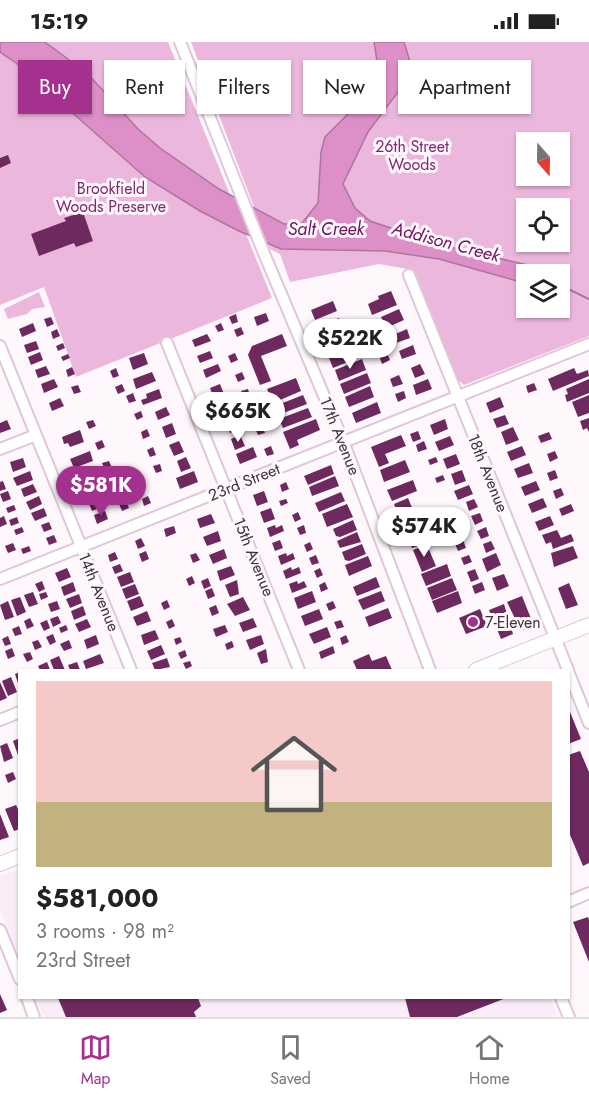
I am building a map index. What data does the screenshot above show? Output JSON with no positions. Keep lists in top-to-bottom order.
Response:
{
  "streets": {
    "street": [
      "17th Avenue",
      "18th Avenue",
      "23rd Street",
      "15th Avenue",
      "14th Avenue"
    ]
  },
  "crossings": [
    ["17th Avenue", "23rd Street"],
    ["18th Avenue", "23rd Street"],
    ["23rd Street", "15th Avenue"],
    ["23rd Street", "14th Avenue"]
  ],
  "water": ["Salt Creek", "Addison Creek"],
  "parks": ["26th Street Woods", "Brookfield Woods Preserve"],
  "places": ["7-Eleven"],
  "north": "bottom",
  "page": {
    "status": "15:19",
    "chip": [
      "Buy",
      "Rent",
      "Filters",
      "New",
      "Apartment"
    ],
    "price": [
      "$522K",
      "$665K",
      "$581K",
      "$574K"
    ],
    "list": [
      {
        "name": "$581,000",
        "note": "3 rooms · 98 m² · 23rd Street"
      }
    ],
    "tabs": ["Map", "Saved", "Home"]
  }
}
